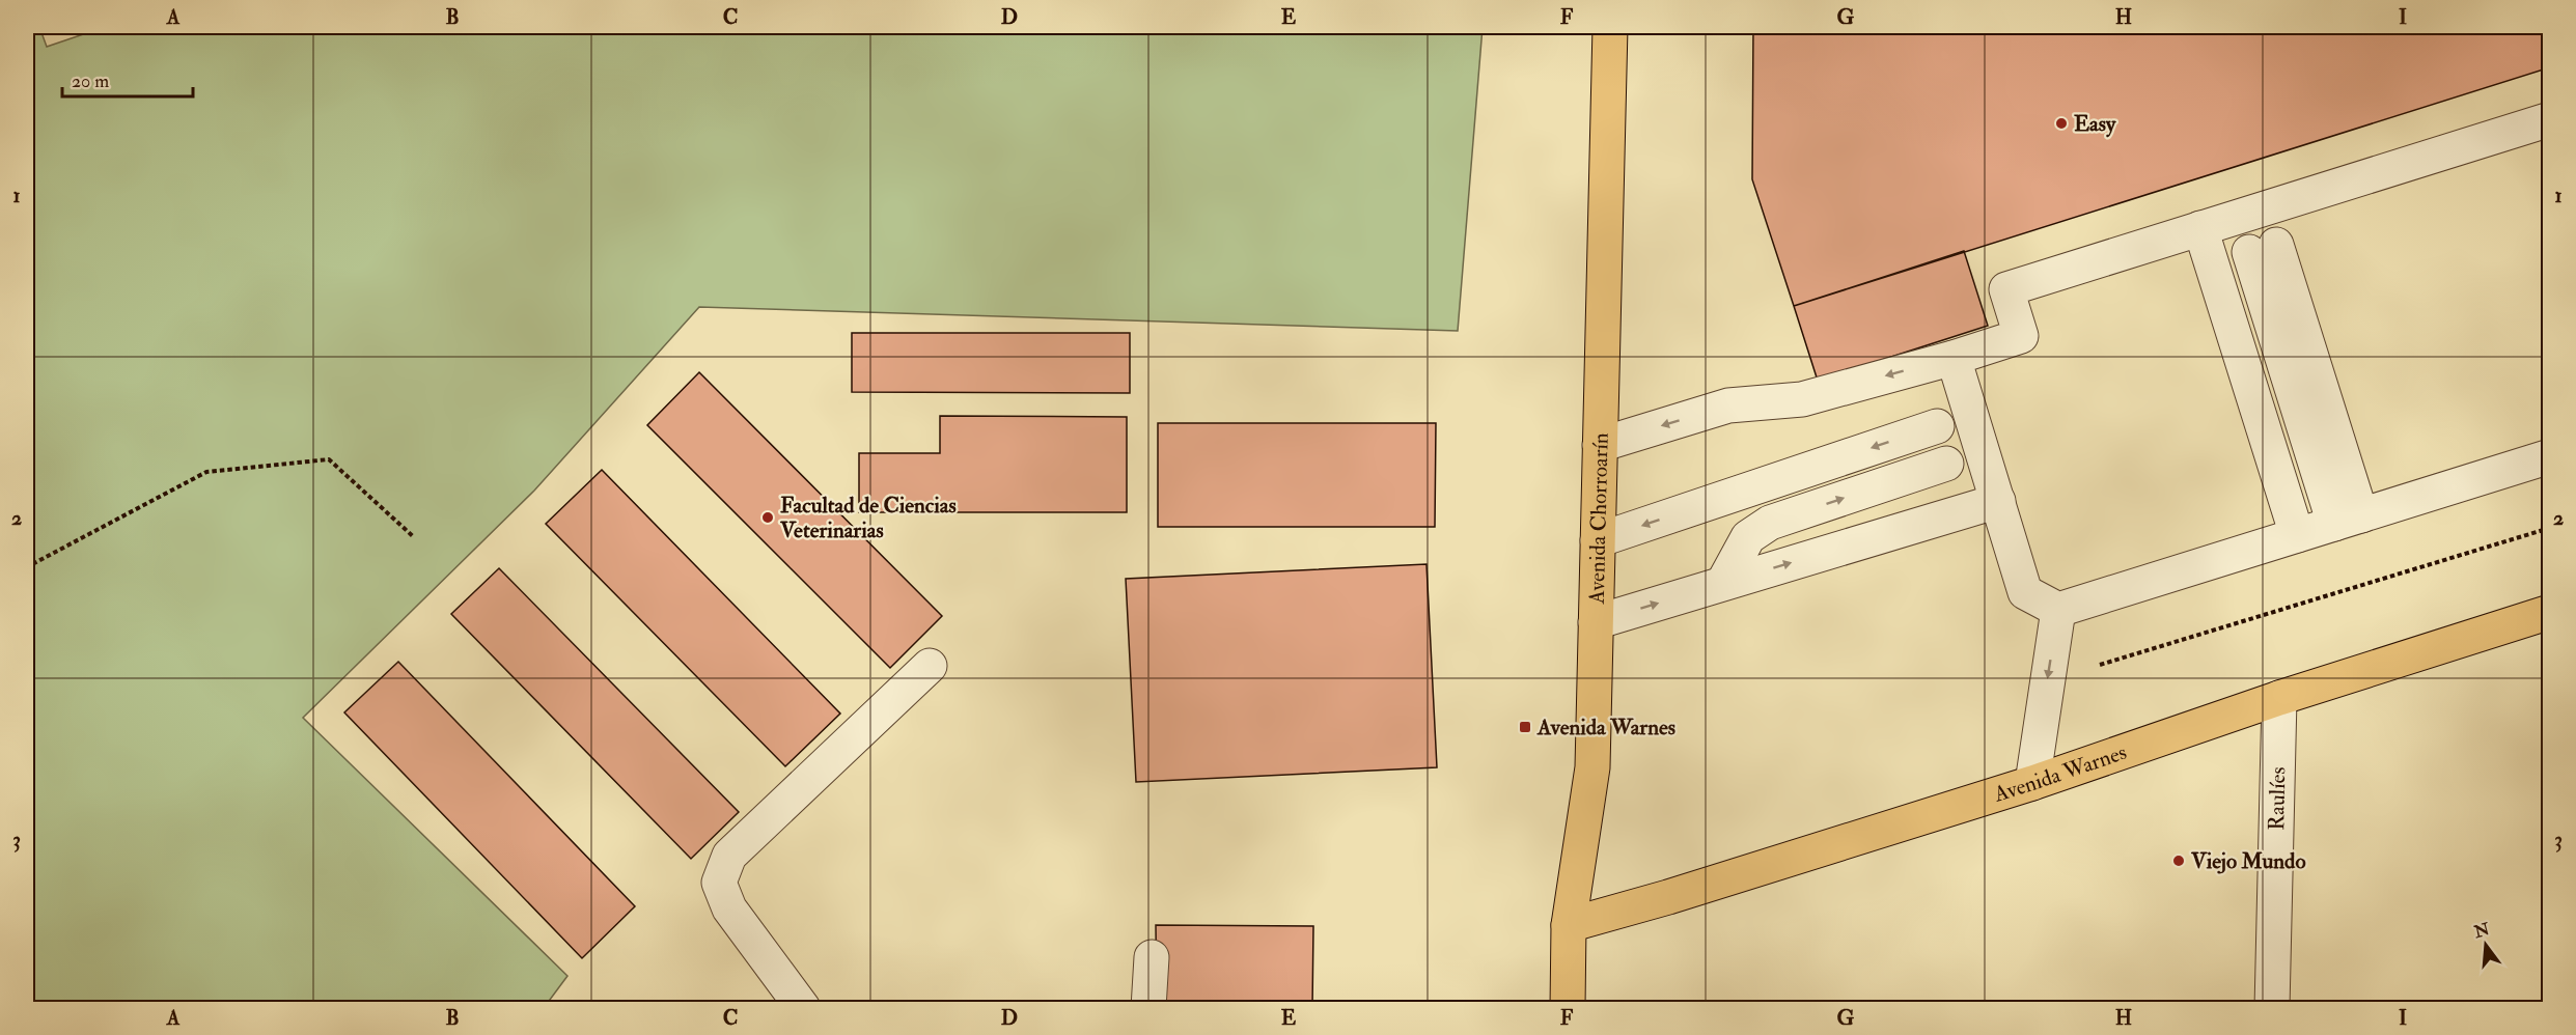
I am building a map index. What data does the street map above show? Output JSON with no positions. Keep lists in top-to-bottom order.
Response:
{
  "streets": {
    "main road": ["Avenida Chorroarín", "Avenida Warnes"],
    "street": ["Raulíes"]
  },
  "crossings": [
    ["Avenida Chorroarín", "Avenida Warnes"],
    ["Avenida Warnes", "Raulíes"]
  ],
  "places": {
    "other": ["Easy", "Facultad de Ciencias Veterinarias", "Viejo Mundo"],
    "transit": ["Avenida Warnes"]
  },
  "scale_bar": "20 m",
  "north": "top",
  "grid": {
    "columns": [
      "A",
      "B",
      "C",
      "D",
      "E",
      "F",
      "G",
      "H",
      "I"
    ],
    "rows": ["1", "2", "3"]
  }
}
